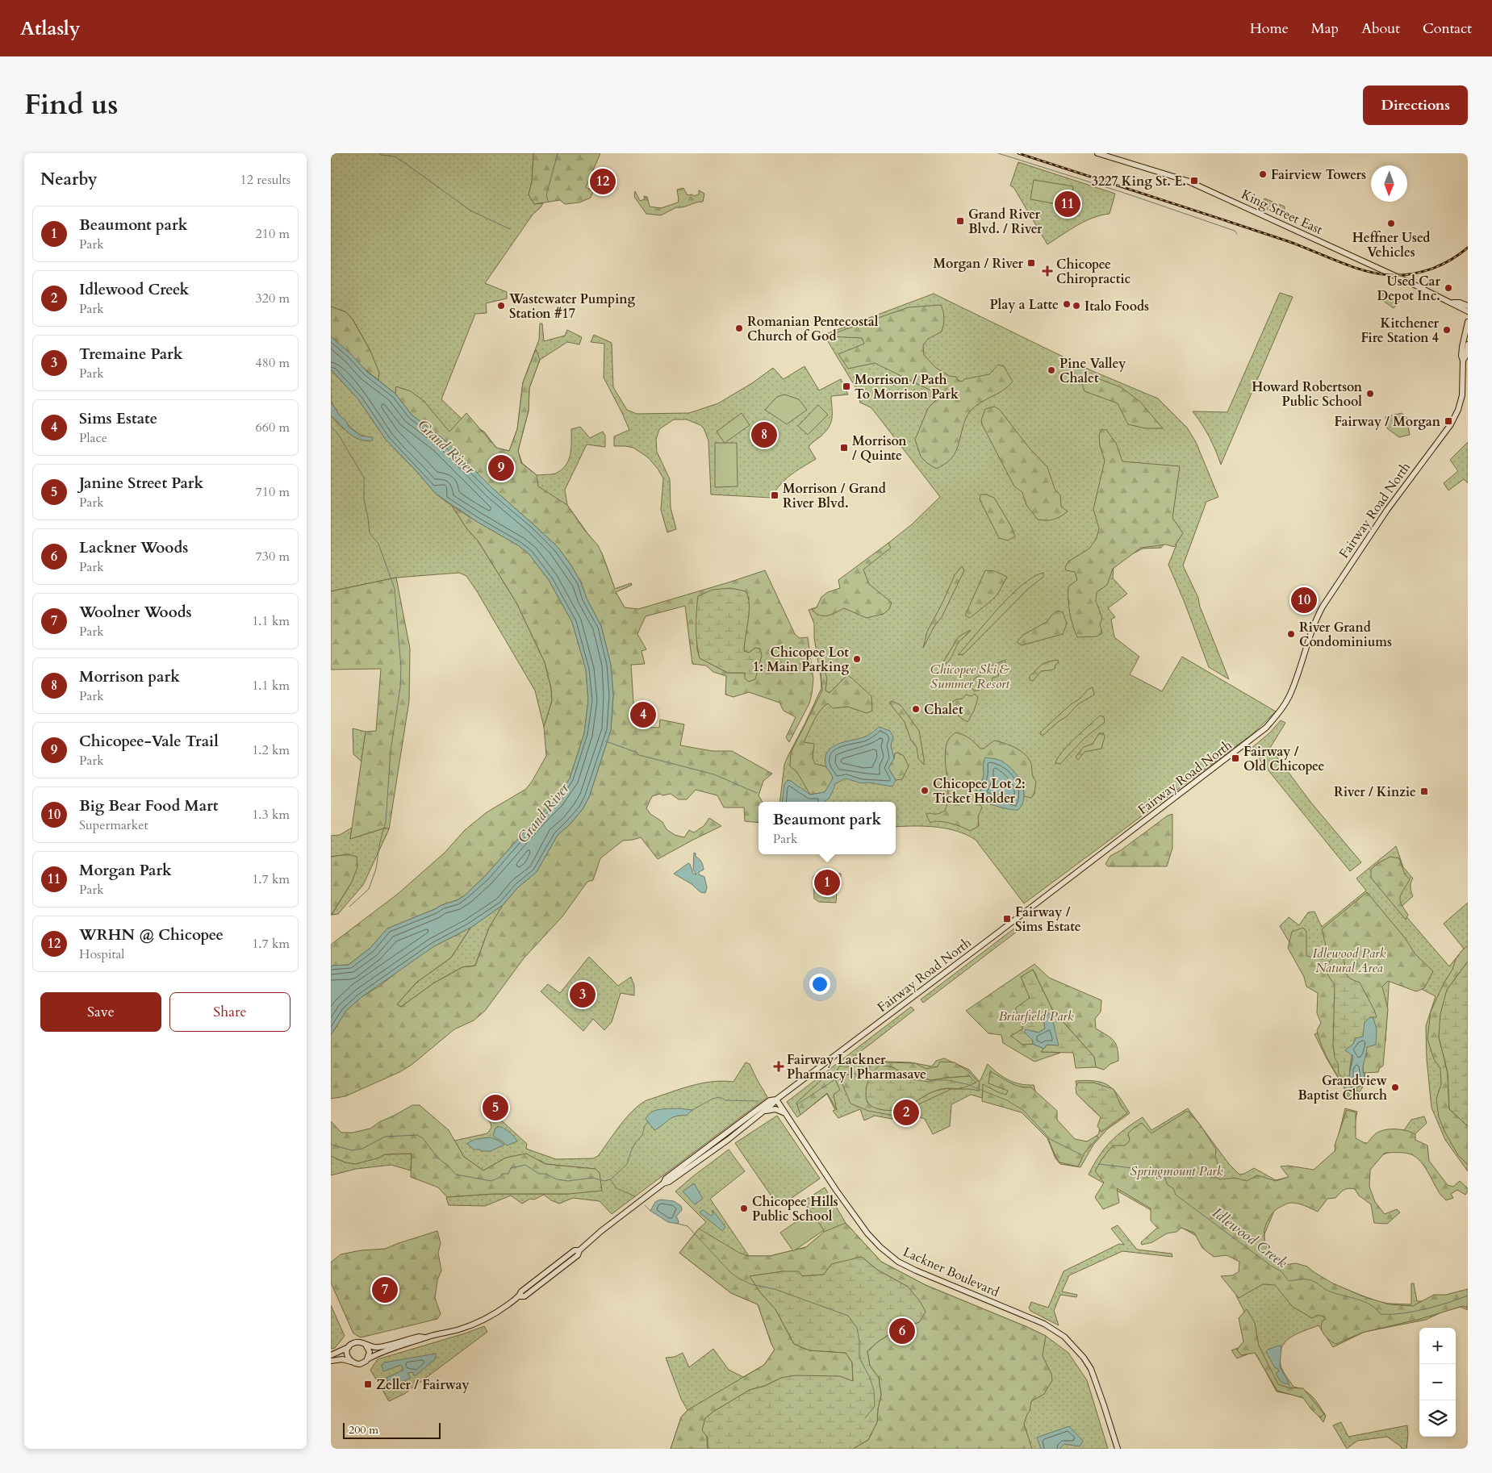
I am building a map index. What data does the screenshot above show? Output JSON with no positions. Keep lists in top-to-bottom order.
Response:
{
  "streets": {
    "main road": ["King Street East", "Fairway Road North", "Lackner Boulevard"]
  },
  "crossings": [
    ["Fairway Road North", "Lackner Boulevard"]
  ],
  "water": ["Grand River", "Idlewood Creek"],
  "parks": [
    "Chicopee Ski & Summer Resort",
    "Idlewood Park Natural Area",
    "Briarfield Park",
    "Springmount Park"
  ],
  "places": {
    "other": [
      "Fairview Towers",
      "Heffner Used Vehicles",
      "Used Car Depot Inc.",
      "Play a Latte",
      "Wastewater Pumping Station #17",
      "Italo Foods",
      "Romanian Pentecostal Church of God",
      "Kitchener Fire Station 4",
      "Pine Valley Chalet",
      "Howard Robertson Public School",
      "River Grand Condominiums",
      "Chicopee Lot 1: Main Parking",
      "Chalet",
      "Chicopee Lot 2: Ticket Holder",
      "Grandview Baptist Church",
      "Chicopee Hills Public School"
    ],
    "transit": [
      "3227 King St. E.",
      "Grand River Blvd. / River",
      "Morgan / River",
      "Morrison / Path To Morrison Park",
      "Fairway / Morgan",
      "Morrison / Quinte",
      "Morrison / Grand River Blvd.",
      "Fairway / Old Chicopee",
      "River / Kinzie",
      "Fairway / Sims Estate",
      "Zeller / Fairway"
    ],
    "health": ["Chicopee Chiropractic", "Fairway Lackner Pharmacy | Pharmasave"]
  },
  "scale_bar": "200 m",
  "north": "bottom",
  "page": {
    "header": "Atlasly",
    "nav": [
      "Home",
      "Map",
      "About",
      "Contact"
    ],
    "title": "Find us",
    "buttons": [
      "Directions",
      ["Save", "Share"]
    ],
    "heading": ["Nearby", "12 results"],
    "pins": [
      "12",
      "11",
      "8",
      "9",
      "10",
      "4",
      "1",
      "3",
      "5",
      "2",
      "7",
      "6"
    ],
    "list": [
      {
        "mark": "1",
        "name": "Beaumont park",
        "note": "Park",
        "value": "210 m"
      },
      {
        "mark": "2",
        "name": "Idlewood Creek",
        "note": "Park",
        "value": "320 m"
      },
      {
        "mark": "3",
        "name": "Tremaine Park",
        "note": "Park",
        "value": "480 m"
      },
      {
        "mark": "4",
        "name": "Sims Estate",
        "note": "Place",
        "value": "660 m"
      },
      {
        "mark": "5",
        "name": "Janine Street Park",
        "note": "Park",
        "value": "710 m"
      },
      {
        "mark": "6",
        "name": "Lackner Woods",
        "note": "Park",
        "value": "730 m"
      },
      {
        "mark": "7",
        "name": "Woolner Woods",
        "note": "Park",
        "value": "1.1 km"
      },
      {
        "mark": "8",
        "name": "Morrison park",
        "note": "Park",
        "value": "1.1 km"
      },
      {
        "mark": "9",
        "name": "Chicopee-Vale Trail",
        "note": "Park",
        "value": "1.2 km"
      },
      {
        "mark": "10",
        "name": "Big Bear Food Mart",
        "note": "Supermarket",
        "value": "1.3 km"
      },
      {
        "mark": "11",
        "name": "Morgan Park",
        "note": "Park",
        "value": "1.7 km"
      },
      {
        "mark": "12",
        "name": "WRHN @ Chicopee",
        "note": "Hospital",
        "value": "1.7 km"
      }
    ],
    "popup": ["Beaumont park", "Park"],
    "map_buttons": ["+", "−"],
    "scale": "200 m"
  }
}
